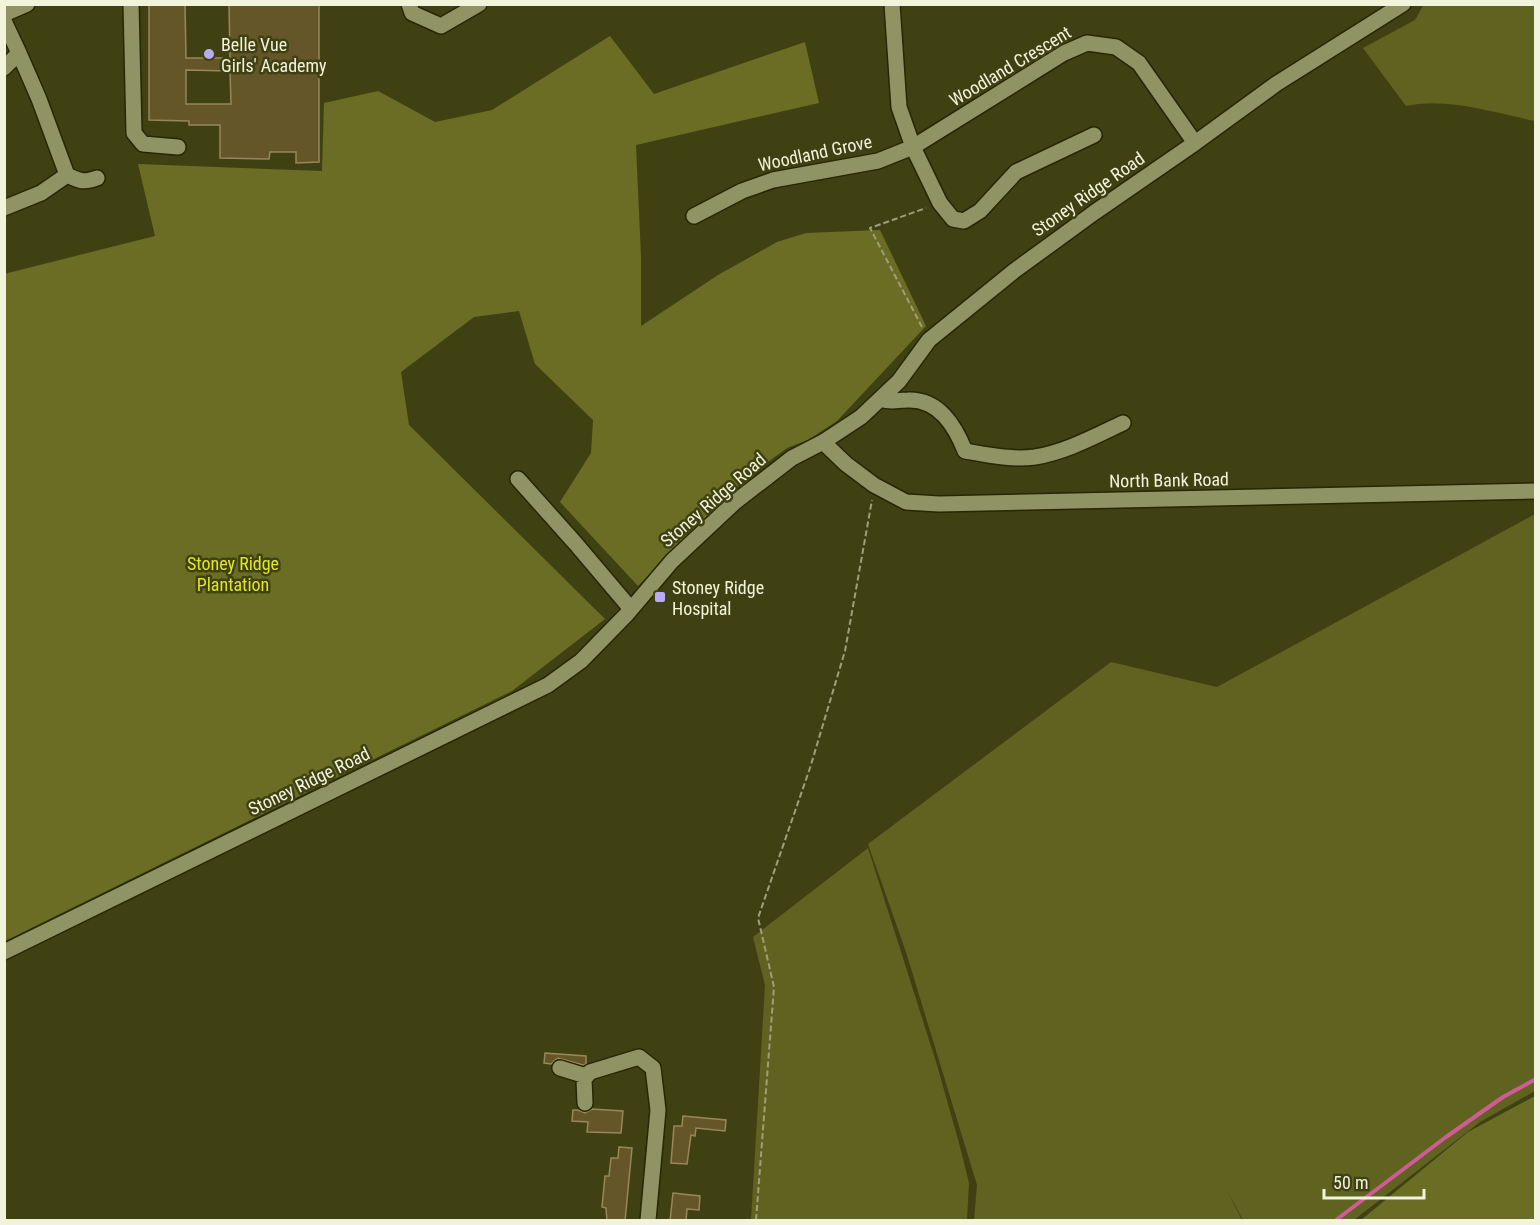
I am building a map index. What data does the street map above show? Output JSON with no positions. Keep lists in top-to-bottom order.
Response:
{
  "streets": {
    "street": [
      "Woodland Crescent",
      "Woodland Grove",
      "Stoney Ridge Road",
      "North Bank Road"
    ]
  },
  "crossings": [
    ["Woodland Crescent", "Woodland Grove"],
    ["Woodland Crescent", "Stoney Ridge Road"],
    ["Stoney Ridge Road", "North Bank Road"]
  ],
  "parks": ["Stoney Ridge Plantation"],
  "places": {
    "other": ["Belle Vue Girls' Academy"],
    "transit": ["Stoney Ridge Hospital"]
  },
  "scale_bar": "50 m"
}
